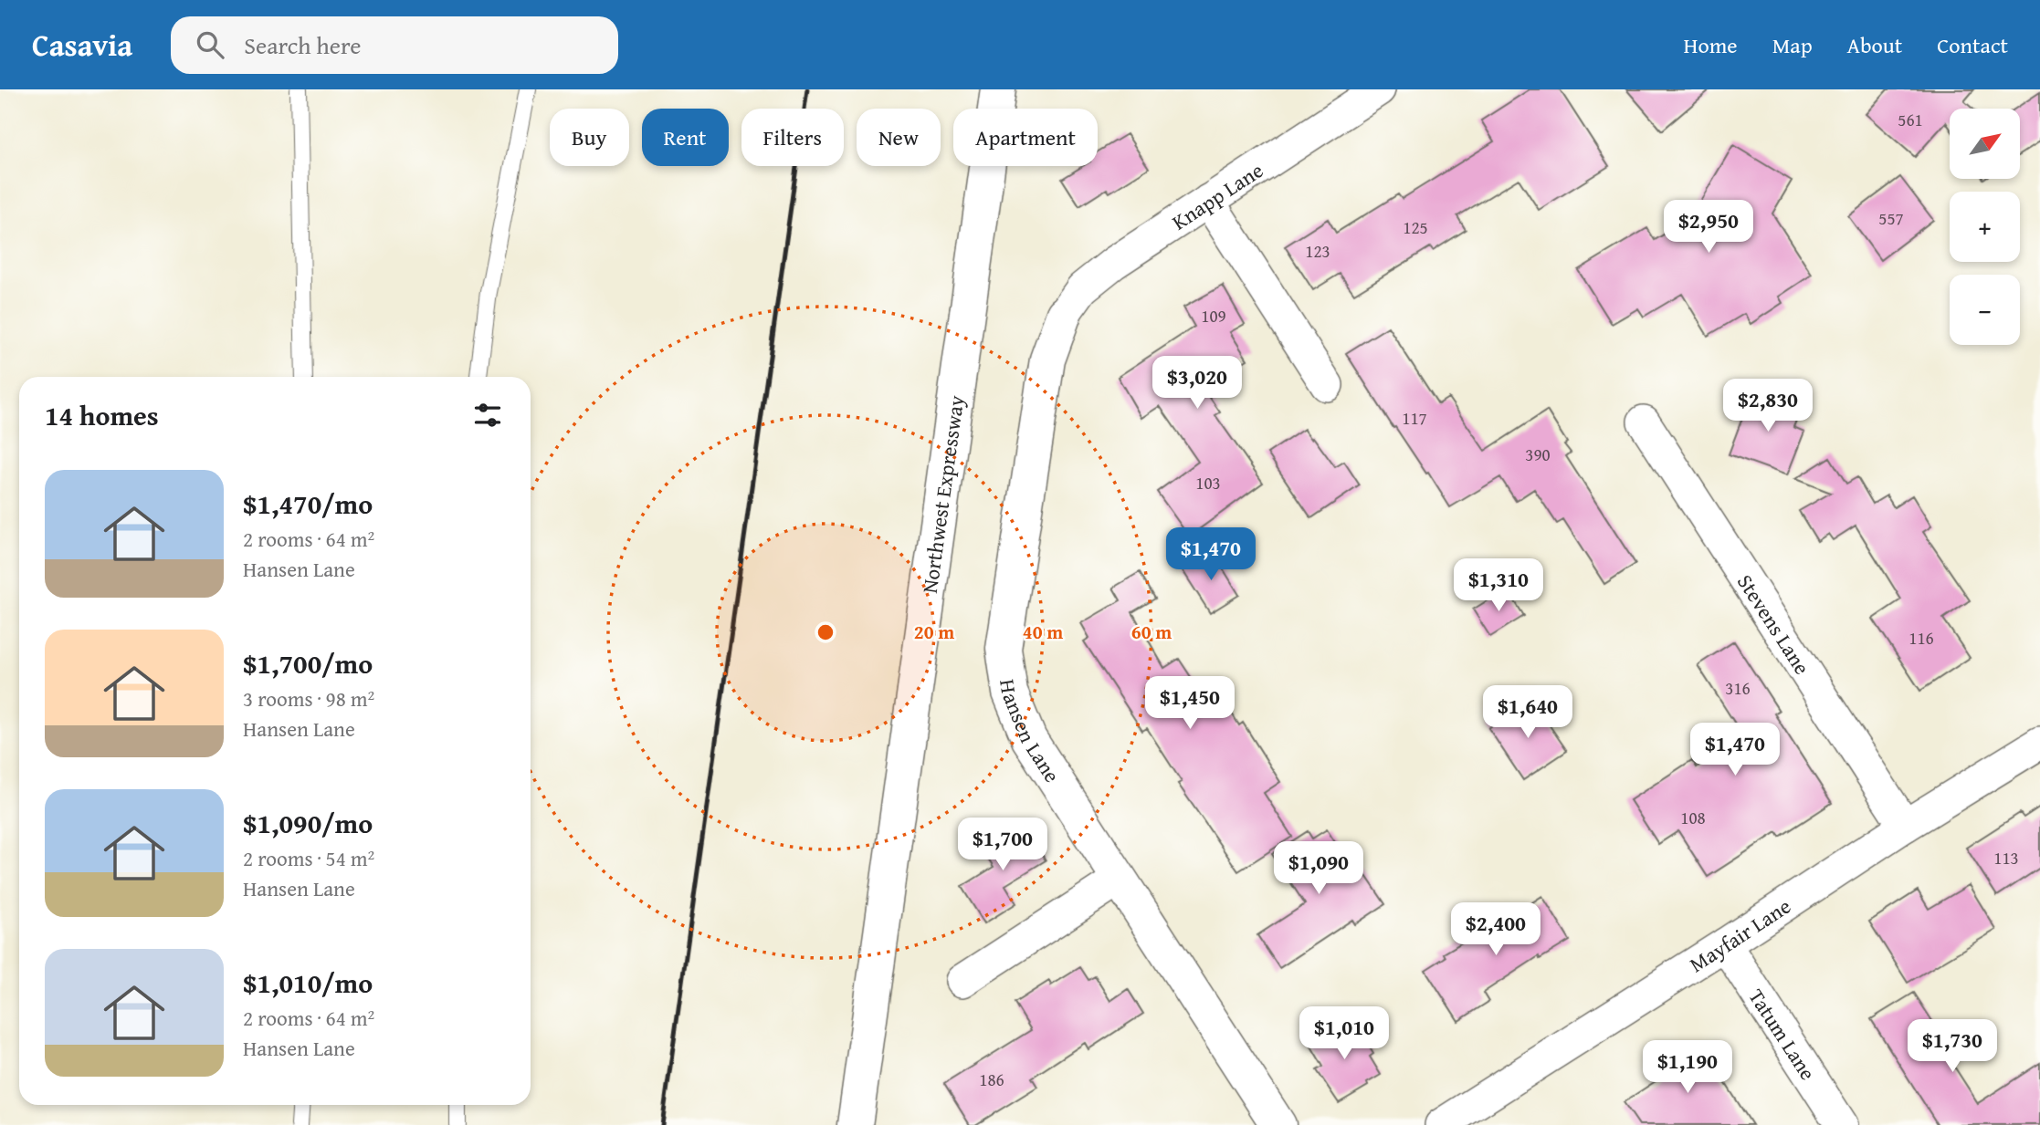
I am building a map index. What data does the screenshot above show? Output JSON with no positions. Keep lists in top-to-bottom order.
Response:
{
  "streets": {
    "main road": ["Northwest Expressway", "Hansen Lane"],
    "street": [
      "Knapp Lane",
      "Stevens Lane",
      "Mayfair Lane",
      "Tatum Lane"
    ]
  },
  "crossings": [
    ["Knapp Lane", "Hansen Lane"],
    ["Stevens Lane", "Mayfair Lane"],
    ["Mayfair Lane", "Tatum Lane"]
  ],
  "house_numbers": [
    "561",
    "557",
    "125",
    "123",
    "109",
    "117",
    "390",
    "103",
    "116",
    "316",
    "108",
    "113",
    "186"
  ],
  "north": "top right",
  "page": {
    "header": "Casavia",
    "search": "Search here",
    "nav": [
      "Home",
      "Map",
      "About",
      "Contact"
    ],
    "map_buttons": ["+", "−"],
    "chip": [
      "Buy",
      "Rent",
      "Filters",
      "New",
      "Apartment"
    ],
    "price": [
      "$2,950",
      "$3,020",
      "$2,830",
      "$1,470",
      "$1,310",
      "$1,450",
      "$1,640",
      "$1,470",
      "$1,700",
      "$1,090",
      "$2,400",
      "$1,010",
      "$1,730",
      "$1,190"
    ],
    "heading": "14 homes",
    "list": [
      {
        "name": "$1,470/mo",
        "note": "2 rooms · 64 m² · Hansen Lane"
      },
      {
        "name": "$1,700/mo",
        "note": "3 rooms · 98 m² · Hansen Lane"
      },
      {
        "name": "$1,090/mo",
        "note": "2 rooms · 54 m² · Hansen Lane"
      },
      {
        "name": "$1,010/mo",
        "note": "2 rooms · 64 m² · Hansen Lane"
      }
    ]
  },
  "rings": ["20 m", "40 m", "60 m"]
}
